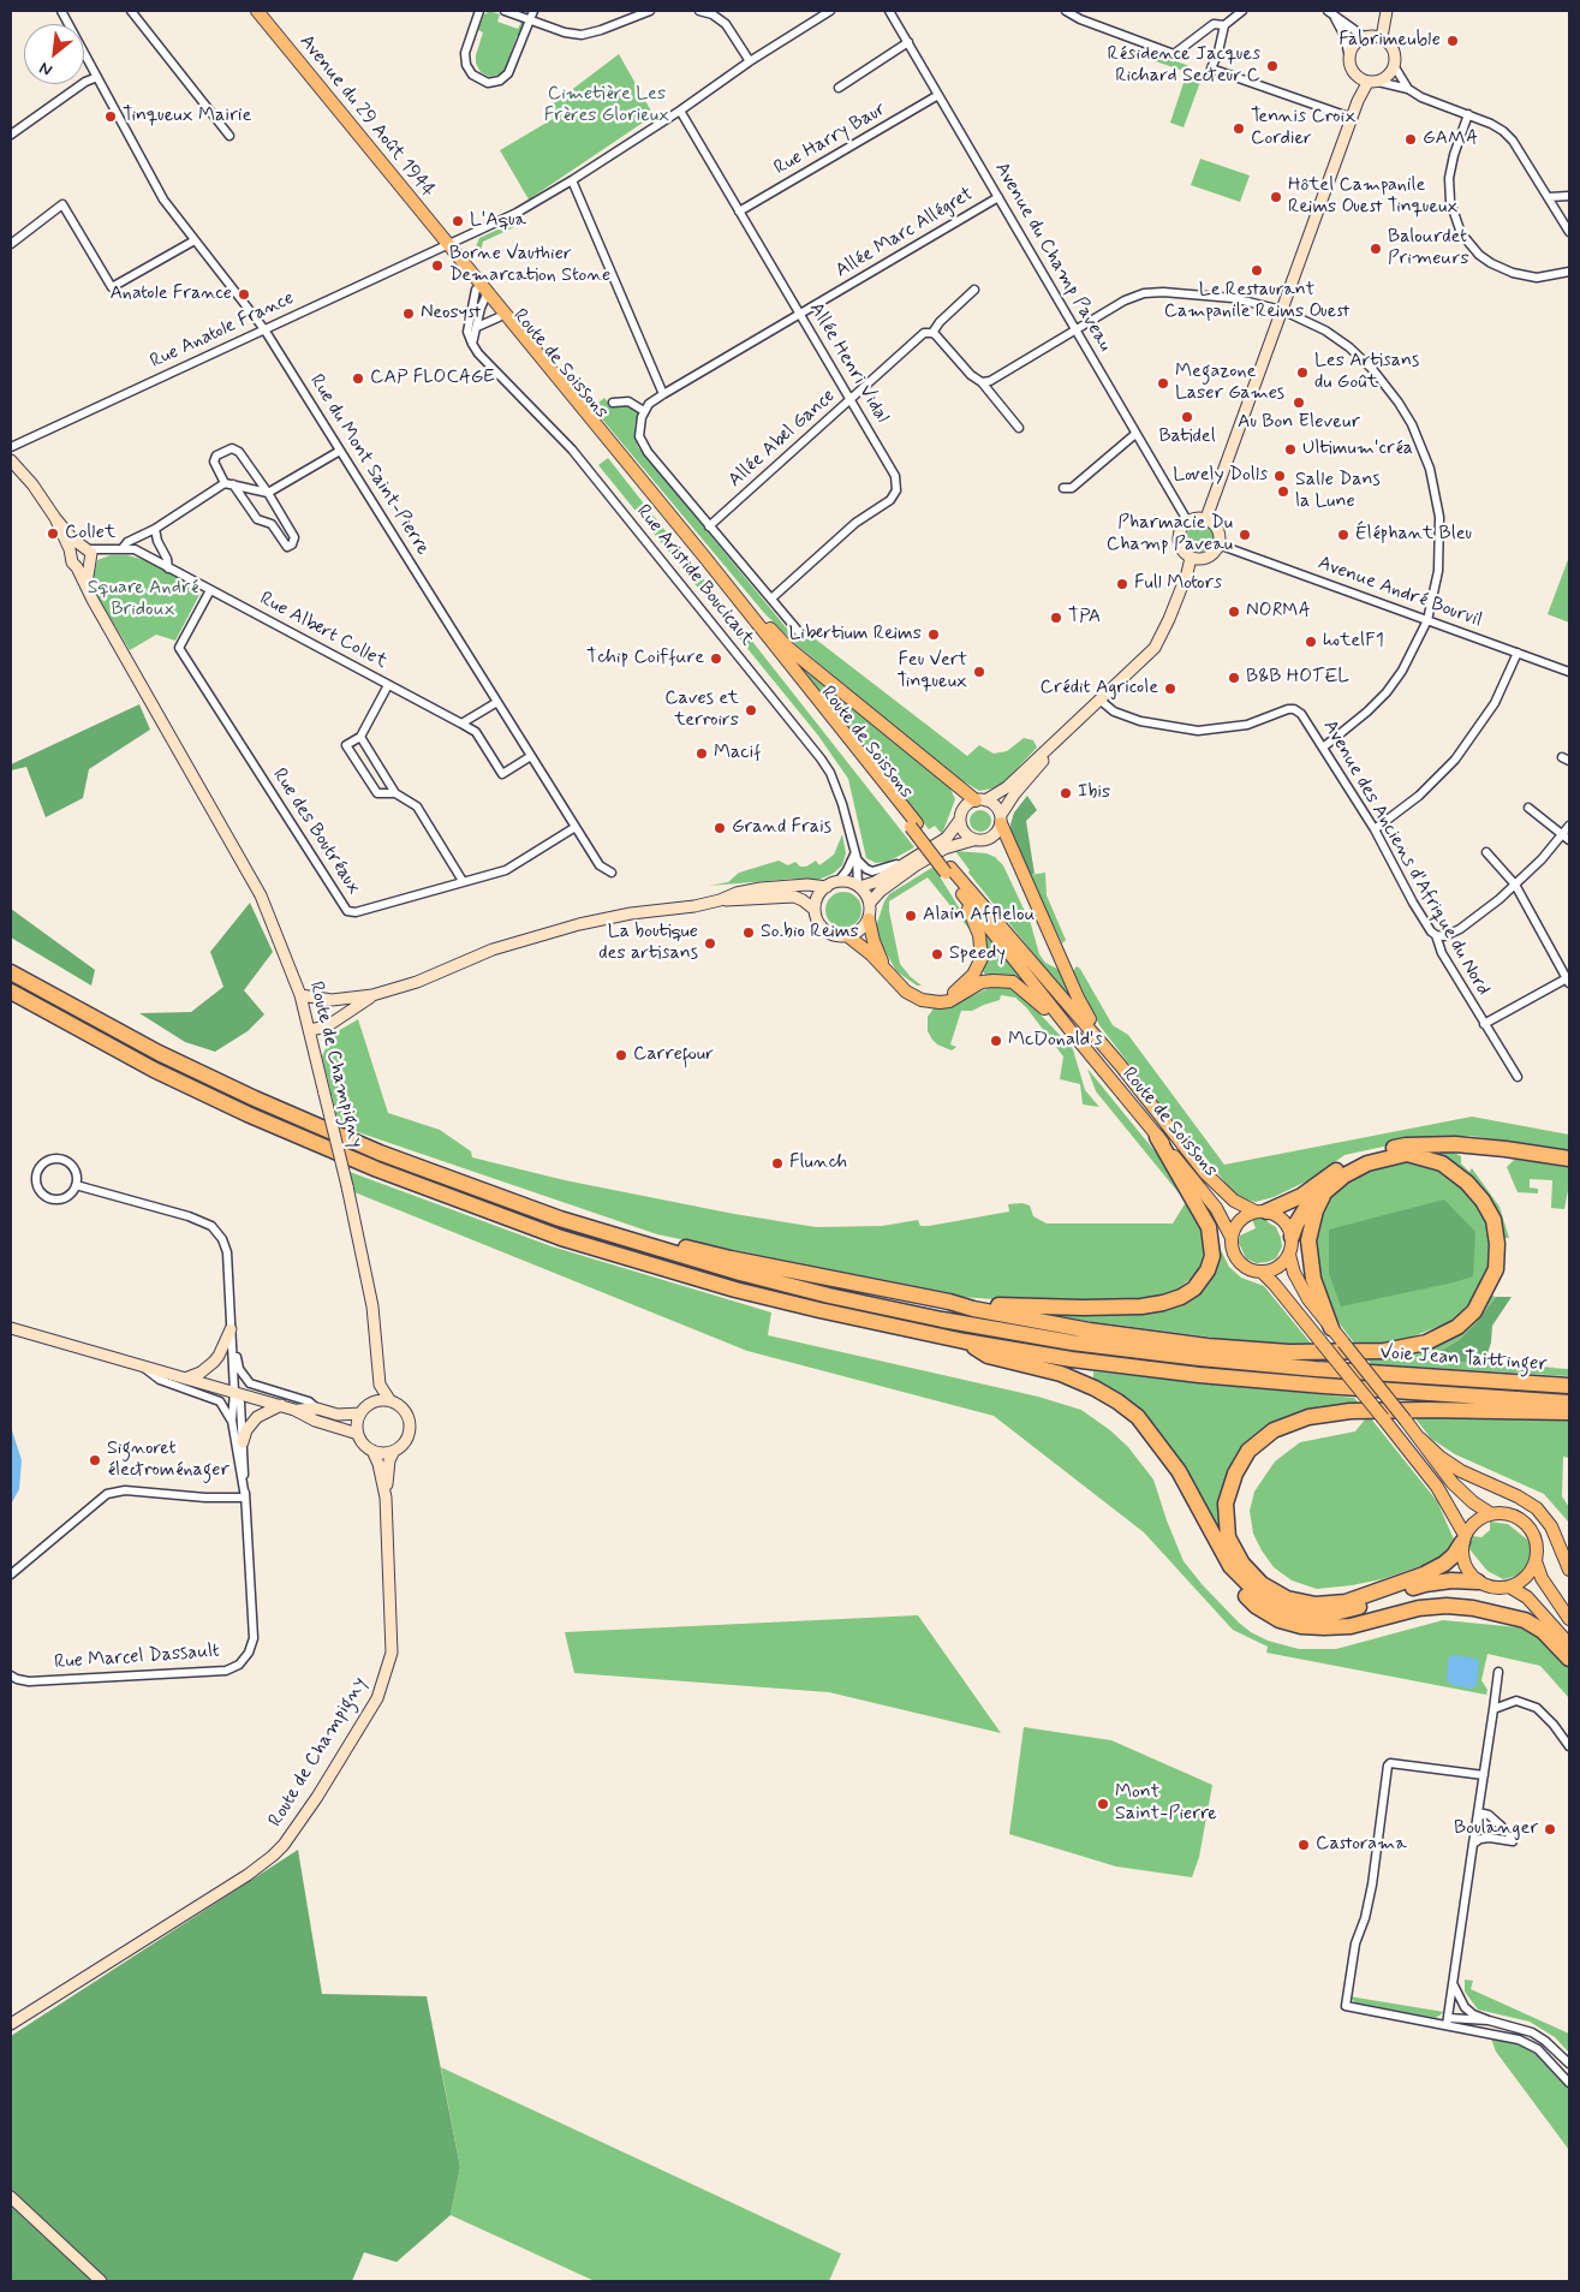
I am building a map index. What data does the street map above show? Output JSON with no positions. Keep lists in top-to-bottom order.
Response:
{
  "streets": {
    "highway": ["Voie Jean Taittinger"],
    "main road": ["Avenue du 29 Août 1944", "Route de Soissons"],
    "street": [
      "Rue Harry Baur",
      "Allée Marc Allégret",
      "Avenue du Champ Paveau",
      "Rue Anatole France",
      "Allée Henri Vidal",
      "Allée Abel Gance",
      "Rue du Mont Saint-Pierre",
      "Rue Aristide Boucicaut",
      "Avenue André Bourvil",
      "Rue Albert Collet",
      "Rue des Boutréaux",
      "Avenue des Anciens d'Afrique du Nord",
      "Route de Champigny",
      "Rue Marcel Dassault"
    ]
  },
  "crossings": [
    ["Avenue du 29 Août 1944", "Rue Anatole France"],
    ["Avenue du 29 Août 1944", "Route de Soissons"],
    ["Rue Harry Baur", "Avenue du Champ Paveau"],
    ["Rue Harry Baur", "Allée Henri Vidal"],
    ["Allée Marc Allégret", "Avenue du Champ Paveau"],
    ["Allée Marc Allégret", "Allée Henri Vidal"],
    ["Avenue du Champ Paveau", "Avenue André Bourvil"],
    ["Rue Anatole France", "Allée Henri Vidal"],
    ["Rue Anatole France", "Route de Soissons"],
    ["Rue Anatole France", "Rue du Mont Saint-Pierre"],
    ["Allée Henri Vidal", "Allée Abel Gance"],
    ["Rue du Mont Saint-Pierre", "Rue Albert Collet"],
    ["Rue du Mont Saint-Pierre", "Rue des Boutréaux"],
    ["Rue Albert Collet", "Rue des Boutréaux"],
    ["Rue Albert Collet", "Route de Champigny"]
  ],
  "parks": ["Cimetière Les Frères Glorieux", "Square André Bridoux"],
  "places": [
    "Fabrimeuble",
    "Résidence Jacques Richard Secteur C",
    "Tinqueux Mairie",
    "Tennis Croix Cordier",
    "GAMA",
    "Hôtel Campanile Reims Ouest Tinqueux",
    "L'Aqua",
    "Balourdet Primeurs",
    "Borne Vauthier Demarcation Stone",
    "Le Restaurant Campanile Reims Ouest",
    "Anatole France",
    "Neosyst",
    "Les Artisans du Goût",
    "CAP FLOCAGE",
    "Megazone Laser Games",
    "Au Bon Eleveur",
    "Batidel",
    "Ultimum'créa",
    "Lovely Dolls",
    "Salle Dans la Lune",
    "Collet",
    "Pharmacie Du Champ Paveau",
    "Éléphant Bleu",
    "Full Motors",
    "NORMA",
    "TPA",
    "Libertium Reims",
    "hotelF1",
    "Tchip Coiffure",
    "Feu Vert Tinqueux",
    "B&B HOTEL",
    "Crédit Agricole",
    "Caves et terroirs",
    "Macif",
    "Ibis",
    "Grand Frais",
    "Alain Afflelou",
    "So.bio Reims",
    "La boutique des artisans",
    "Speedy",
    "McDonald's",
    "Carrefour",
    "Flunch",
    "Signoret électroménager",
    "Mont Saint-Pierre",
    "Boulanger",
    "Castorama"
  ],
  "north": "bottom left"
}
